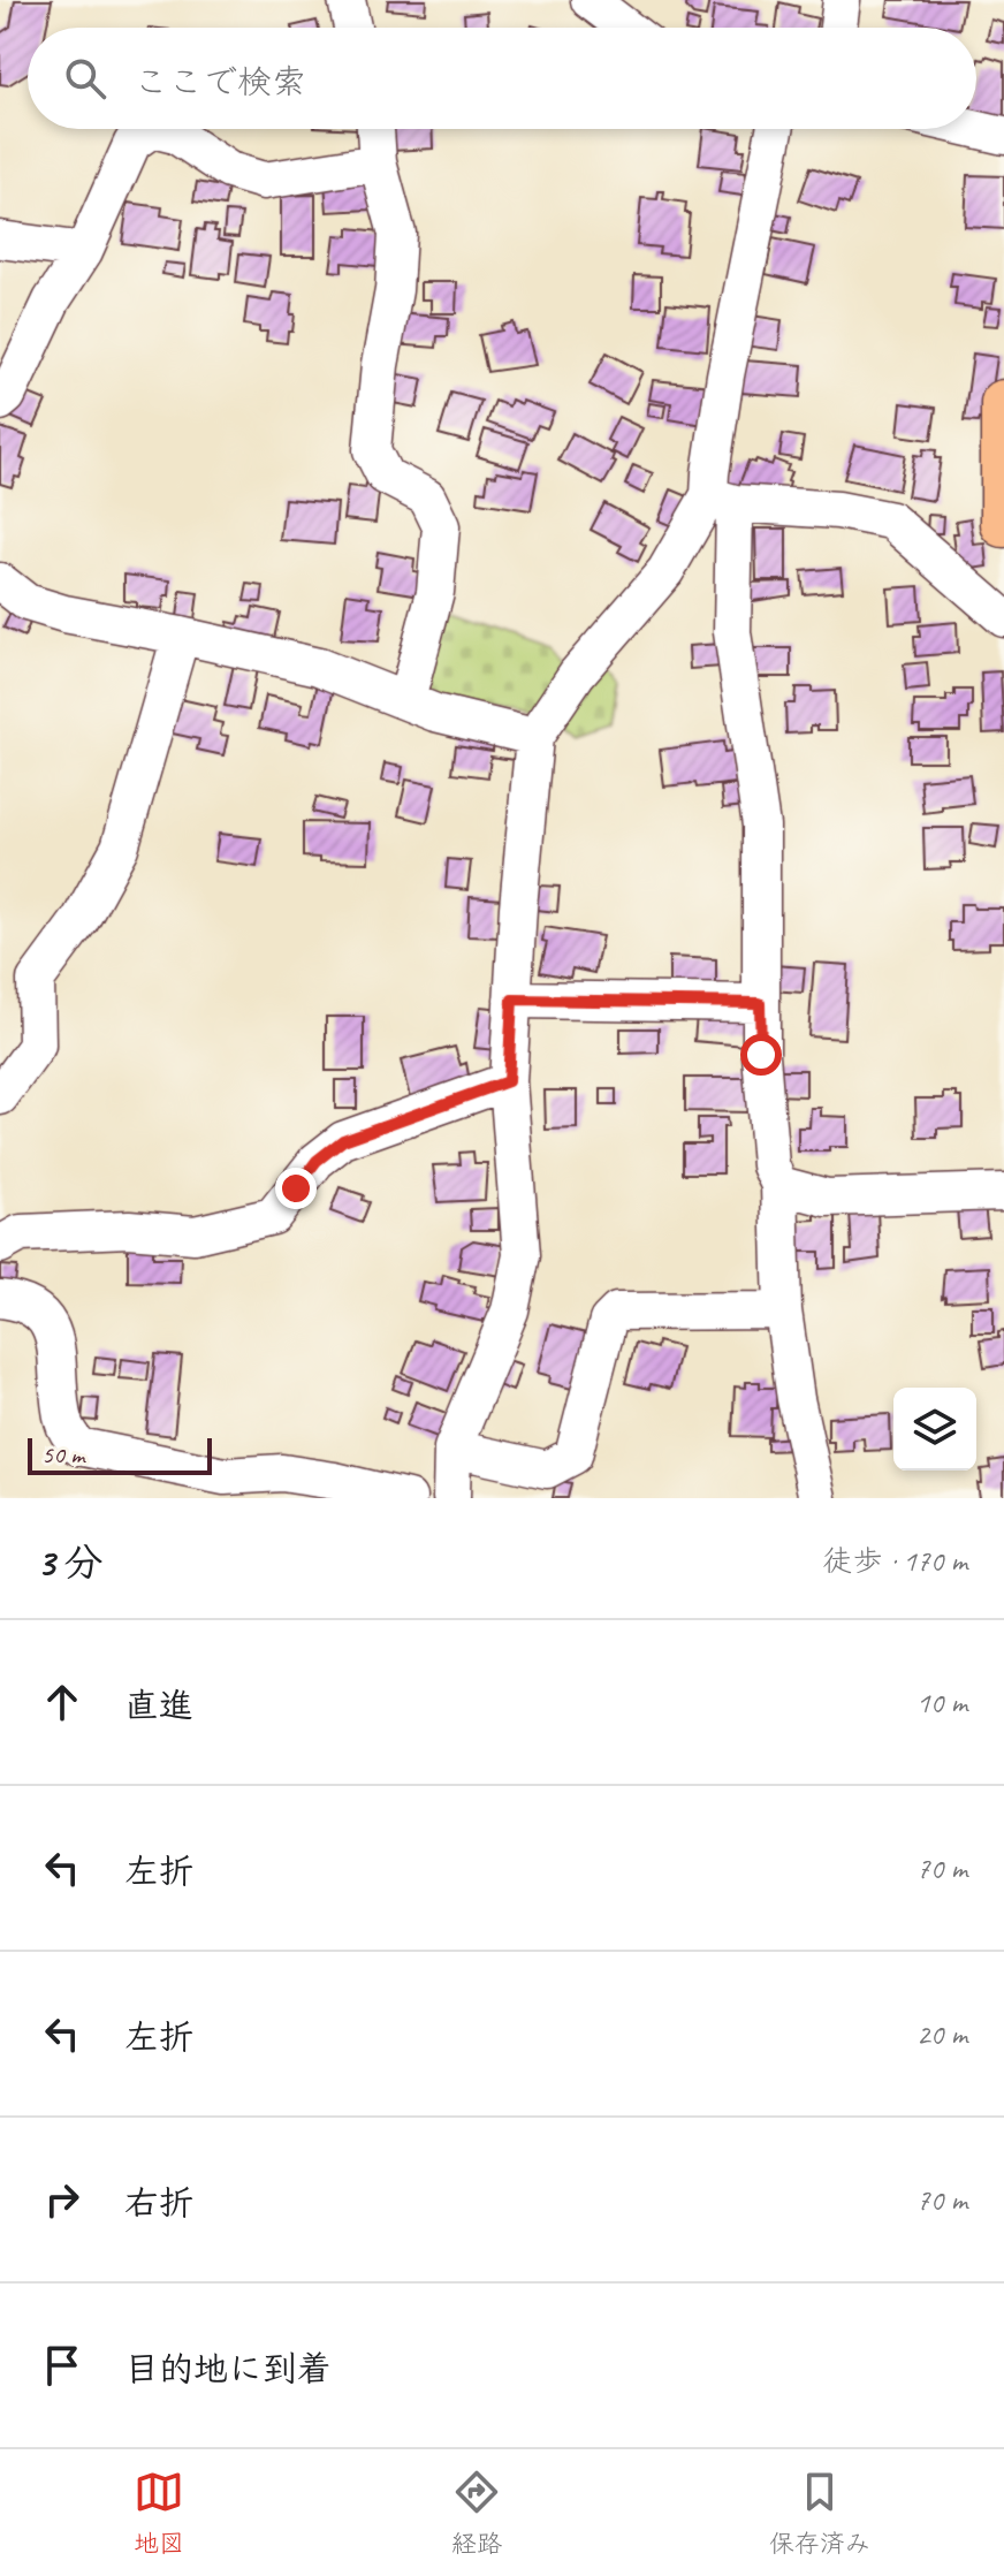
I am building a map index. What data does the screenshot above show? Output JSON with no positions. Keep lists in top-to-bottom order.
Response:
{
  "scale_bar": "50 m",
  "page": {
    "search": "ここで検索",
    "scale": "50 m",
    "heading": ["3 分", "徒歩 · 170 m"],
    "list": [
      ["直進", "10 m"],
      ["左折", "70 m"],
      ["左折", "20 m"],
      ["右折", "70 m"],
      "目的地に到着"
    ],
    "nav": ["地図", "経路", "保存済み"]
  }
}
